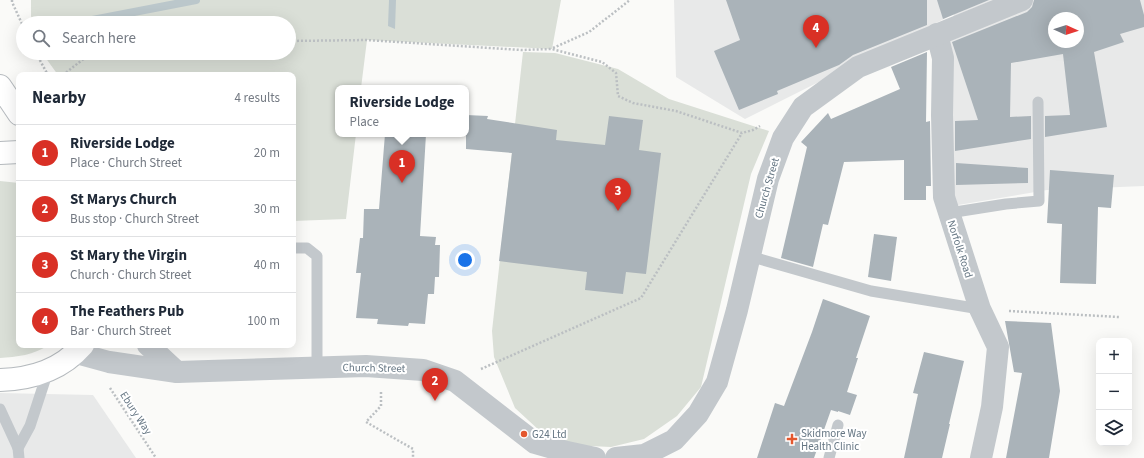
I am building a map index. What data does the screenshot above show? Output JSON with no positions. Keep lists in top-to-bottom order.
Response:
{
  "streets": {
    "street": ["Church Street", "Norfolk Road"],
    "path": ["Ebury Way"]
  },
  "crossings": [
    ["Church Street", "Norfolk Road"]
  ],
  "places": {
    "other": ["G24 Ltd"],
    "health": ["Skidmore Way Health Clinic"]
  },
  "north": "right",
  "page": {
    "pins": [
      "4",
      "1",
      "3",
      "2"
    ],
    "search": "Search here",
    "heading": ["Nearby", "4 results"],
    "popup": ["Riverside Lodge", "Place"],
    "list": [
      {
        "mark": "1",
        "name": "Riverside Lodge",
        "note": "Place · Church Street",
        "value": "20 m"
      },
      {
        "mark": "2",
        "name": "St Marys Church",
        "note": "Bus stop · Church Street",
        "value": "30 m"
      },
      {
        "mark": "3",
        "name": "St Mary the Virgin",
        "note": "Church · Church Street",
        "value": "40 m"
      },
      {
        "mark": "4",
        "name": "The Feathers Pub",
        "note": "Bar · Church Street",
        "value": "100 m"
      }
    ],
    "map_buttons": ["+", "−"]
  }
}
